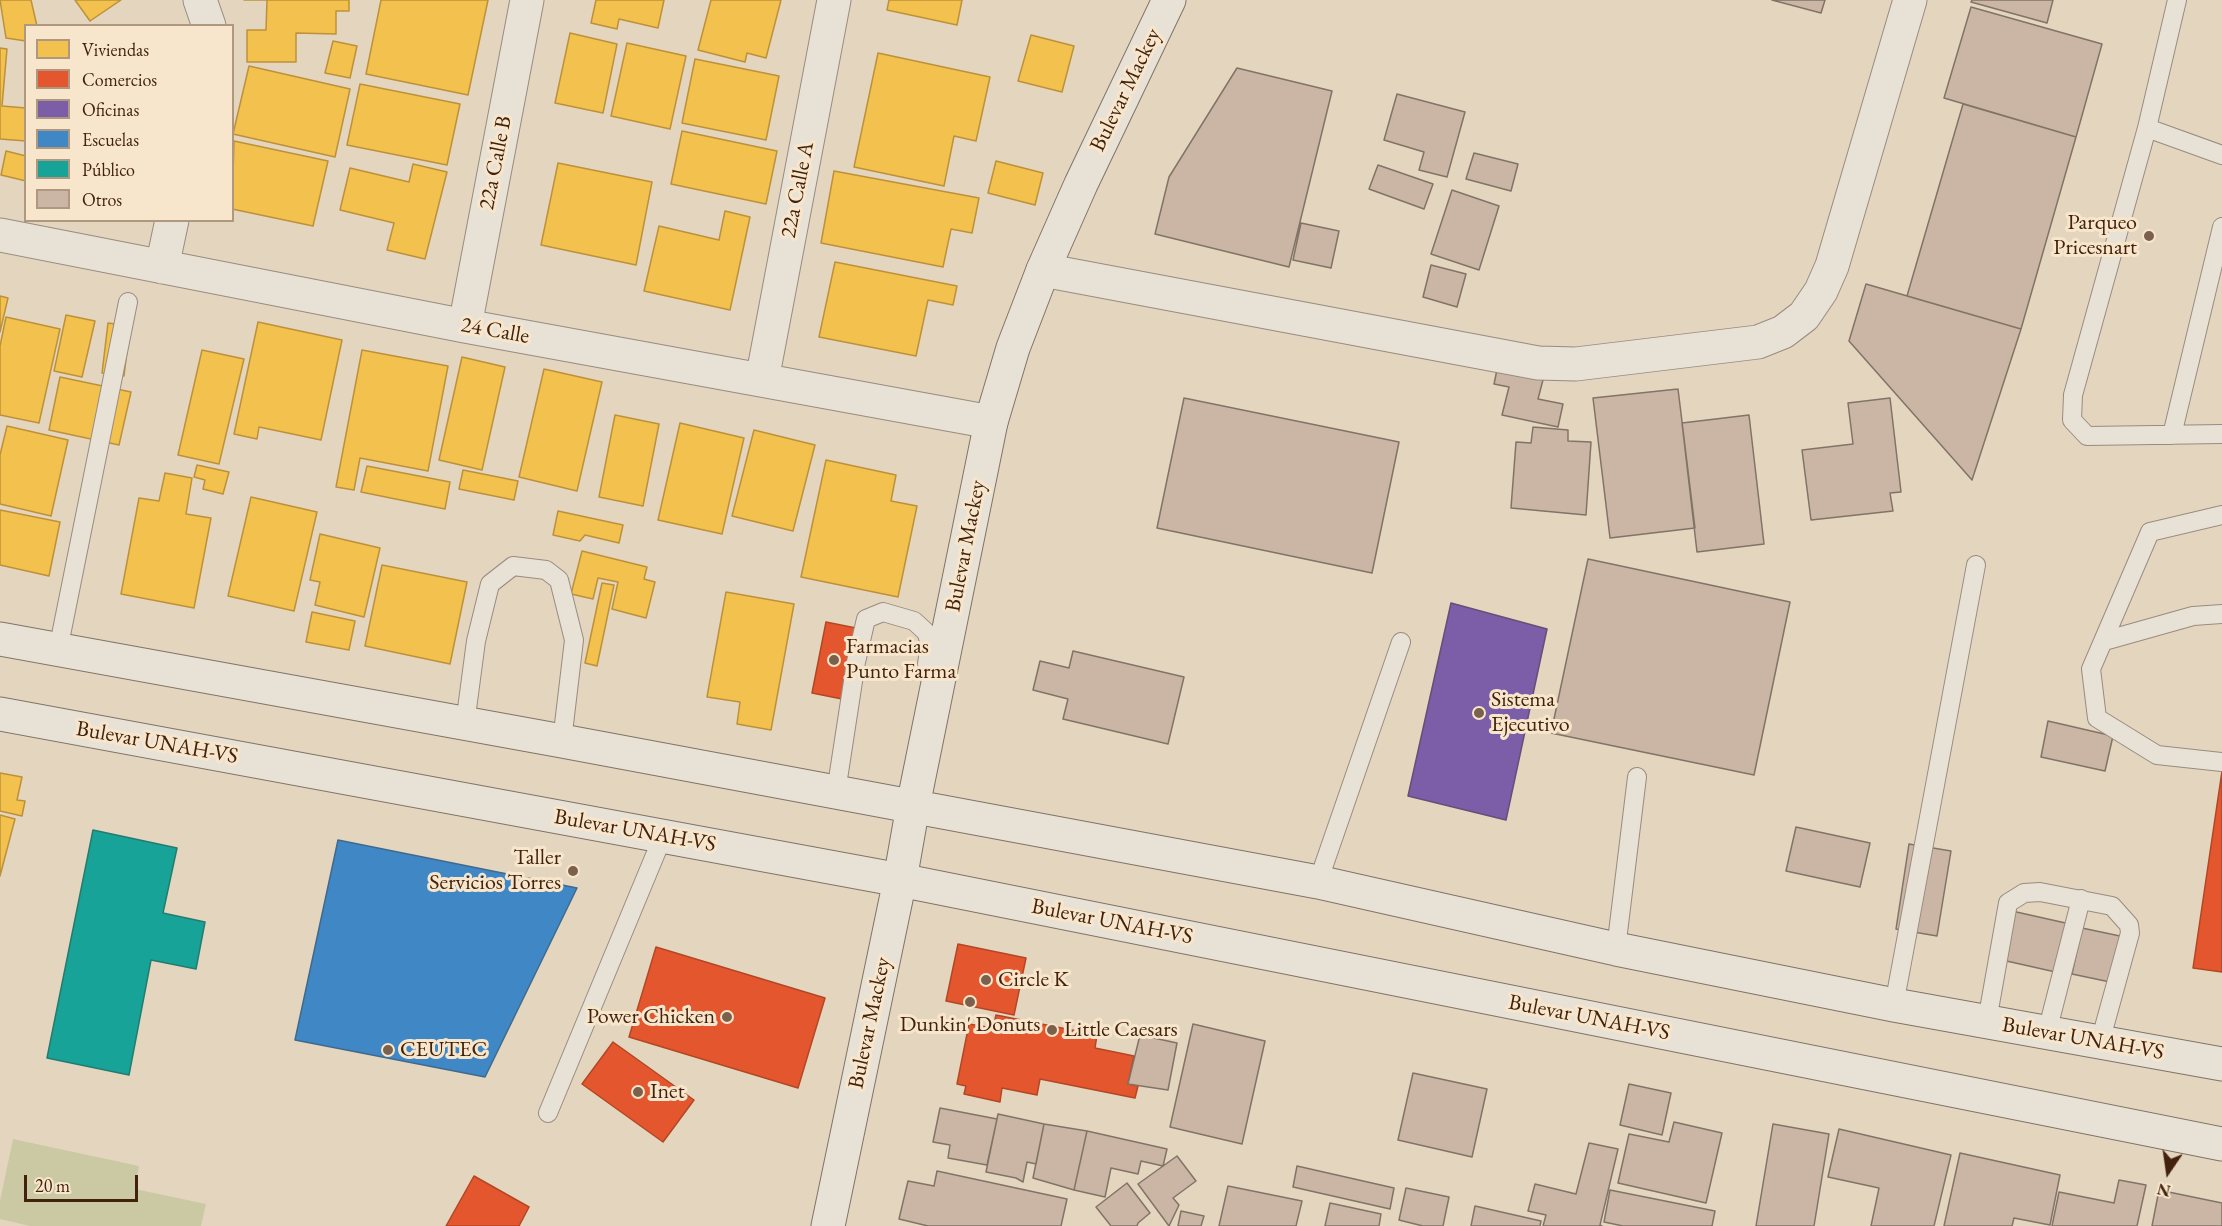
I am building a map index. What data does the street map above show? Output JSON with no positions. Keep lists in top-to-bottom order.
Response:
{
  "streets": {
    "main road": [
      "Bulevar Mackey",
      "22a Calle B",
      "22a Calle A",
      "24 Calle",
      "Bulevar UNAH-VS"
    ]
  },
  "crossings": [
    ["Bulevar Mackey", "24 Calle"],
    ["Bulevar Mackey", "Bulevar UNAH-VS"],
    ["22a Calle B", "24 Calle"],
    ["22a Calle A", "24 Calle"]
  ],
  "places": [
    "Parqueo Pricesnart",
    "Farmacias Punto Farma",
    "Sistema Ejecutivo",
    "Taller Servicios Torres",
    "Circle K",
    "Dunkin' Donuts",
    "Power Chicken",
    "Little Caesars",
    "CEUTEC",
    "Inet"
  ],
  "legend": [
    "Viviendas",
    "Comercios",
    "Oficinas",
    "Escuelas",
    "Público",
    "Otros"
  ],
  "scale_bar": "20 m",
  "north": "bottom"
}
